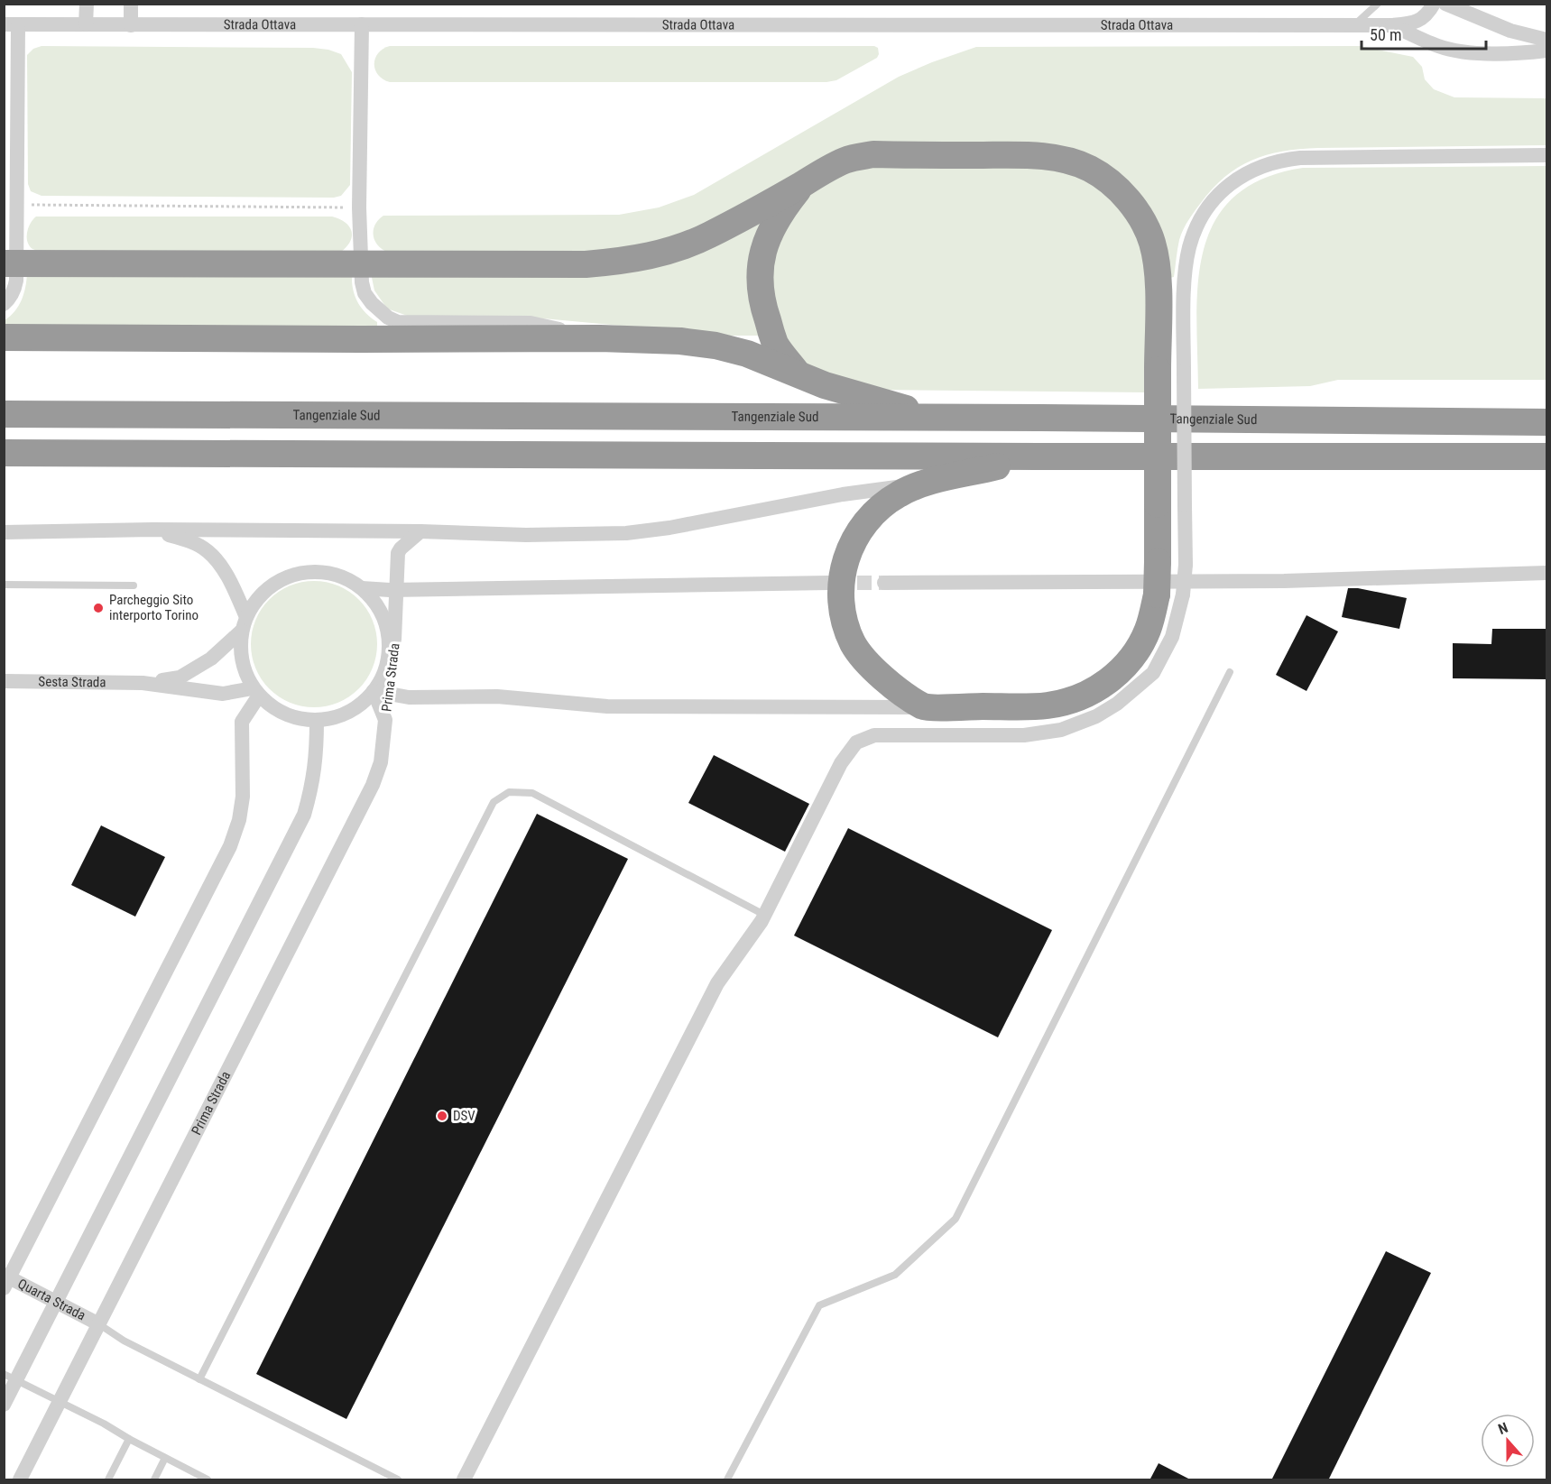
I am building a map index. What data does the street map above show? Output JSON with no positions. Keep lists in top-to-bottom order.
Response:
{
  "streets": {
    "highway": ["Tangenziale Sud"],
    "street": [
      "Strada Ottava",
      "Prima Strada",
      "Sesta Strada",
      "Quarta Strada"
    ]
  },
  "crossings": [
    ["Prima Strada", "Sesta Strada"],
    ["Prima Strada", "Quarta Strada"]
  ],
  "places": ["Parcheggio Sito interporto Torino", "DSV"],
  "scale_bar": "50 m",
  "north": "top"
}
